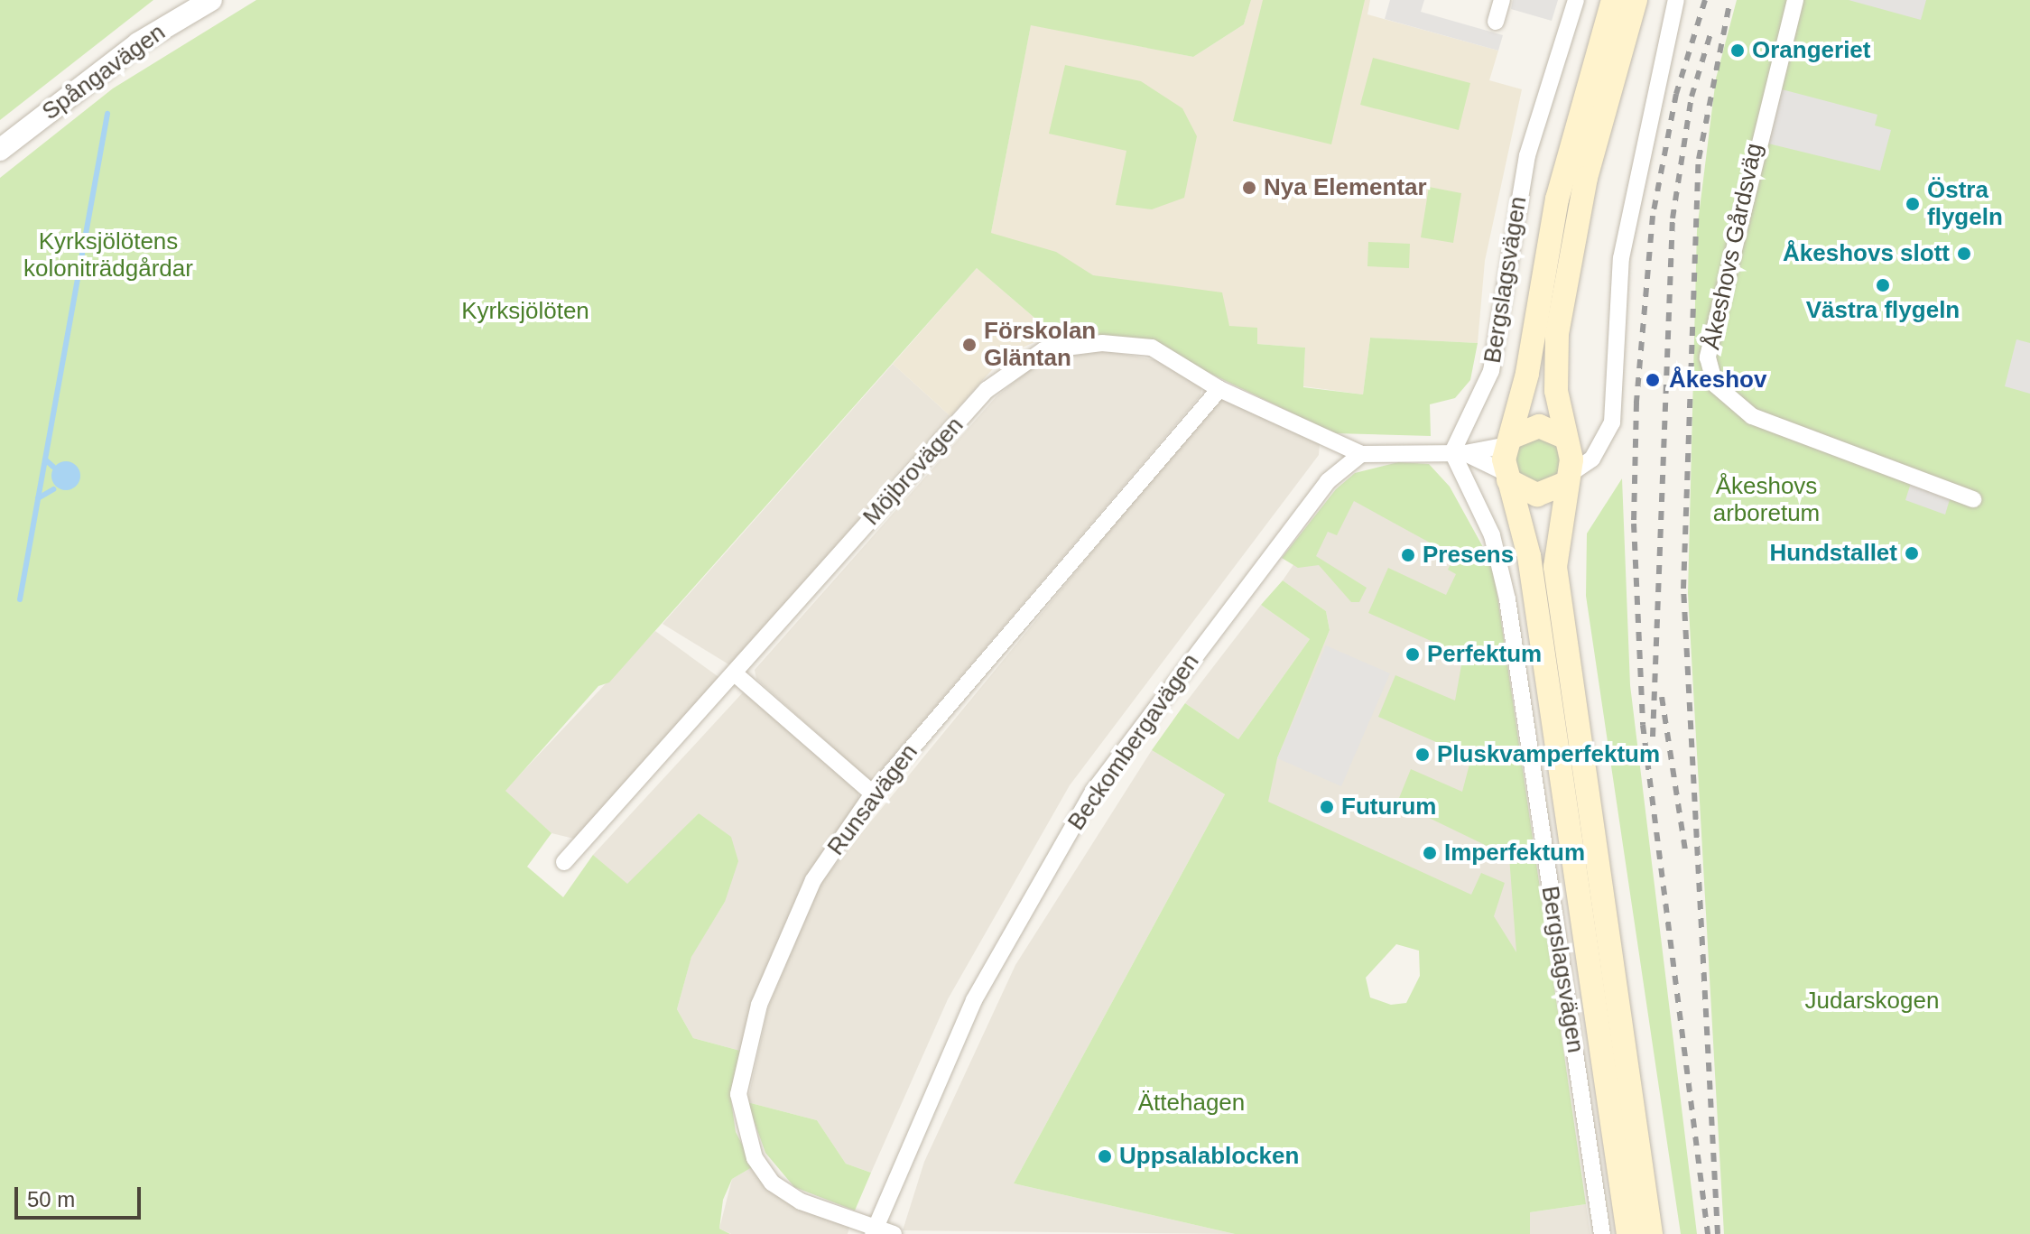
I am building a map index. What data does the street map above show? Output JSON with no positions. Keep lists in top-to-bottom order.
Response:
{
  "streets": {
    "main road": ["Bergslagsvägen"],
    "street": [
      "Spångavägen",
      "Åkeshovs Gårdsväg",
      "Möjbrovägen",
      "Beckombergavägen",
      "Runsavägen"
    ]
  },
  "crossings": [
    ["Möjbrovägen", "Beckombergavägen"],
    ["Möjbrovägen", "Runsavägen"],
    ["Beckombergavägen", "Runsavägen"]
  ],
  "parks": [
    "Kyrksjölötens koloniträdgårdar",
    "Kyrksjölöten",
    "Åkeshovs arboretum",
    "Judarskogen",
    "Ättehagen"
  ],
  "places": [
    "Orangeriet",
    "Nya Elementar",
    "Östra flygeln",
    "Åkeshovs slott",
    "Västra flygeln",
    "Förskolan Gläntan",
    "Åkeshov",
    "Hundstallet",
    "Presens",
    "Perfektum",
    "Pluskvamperfektum",
    "Futurum",
    "Imperfektum",
    "Uppsalablocken"
  ],
  "scale_bar": "50 m"
}
